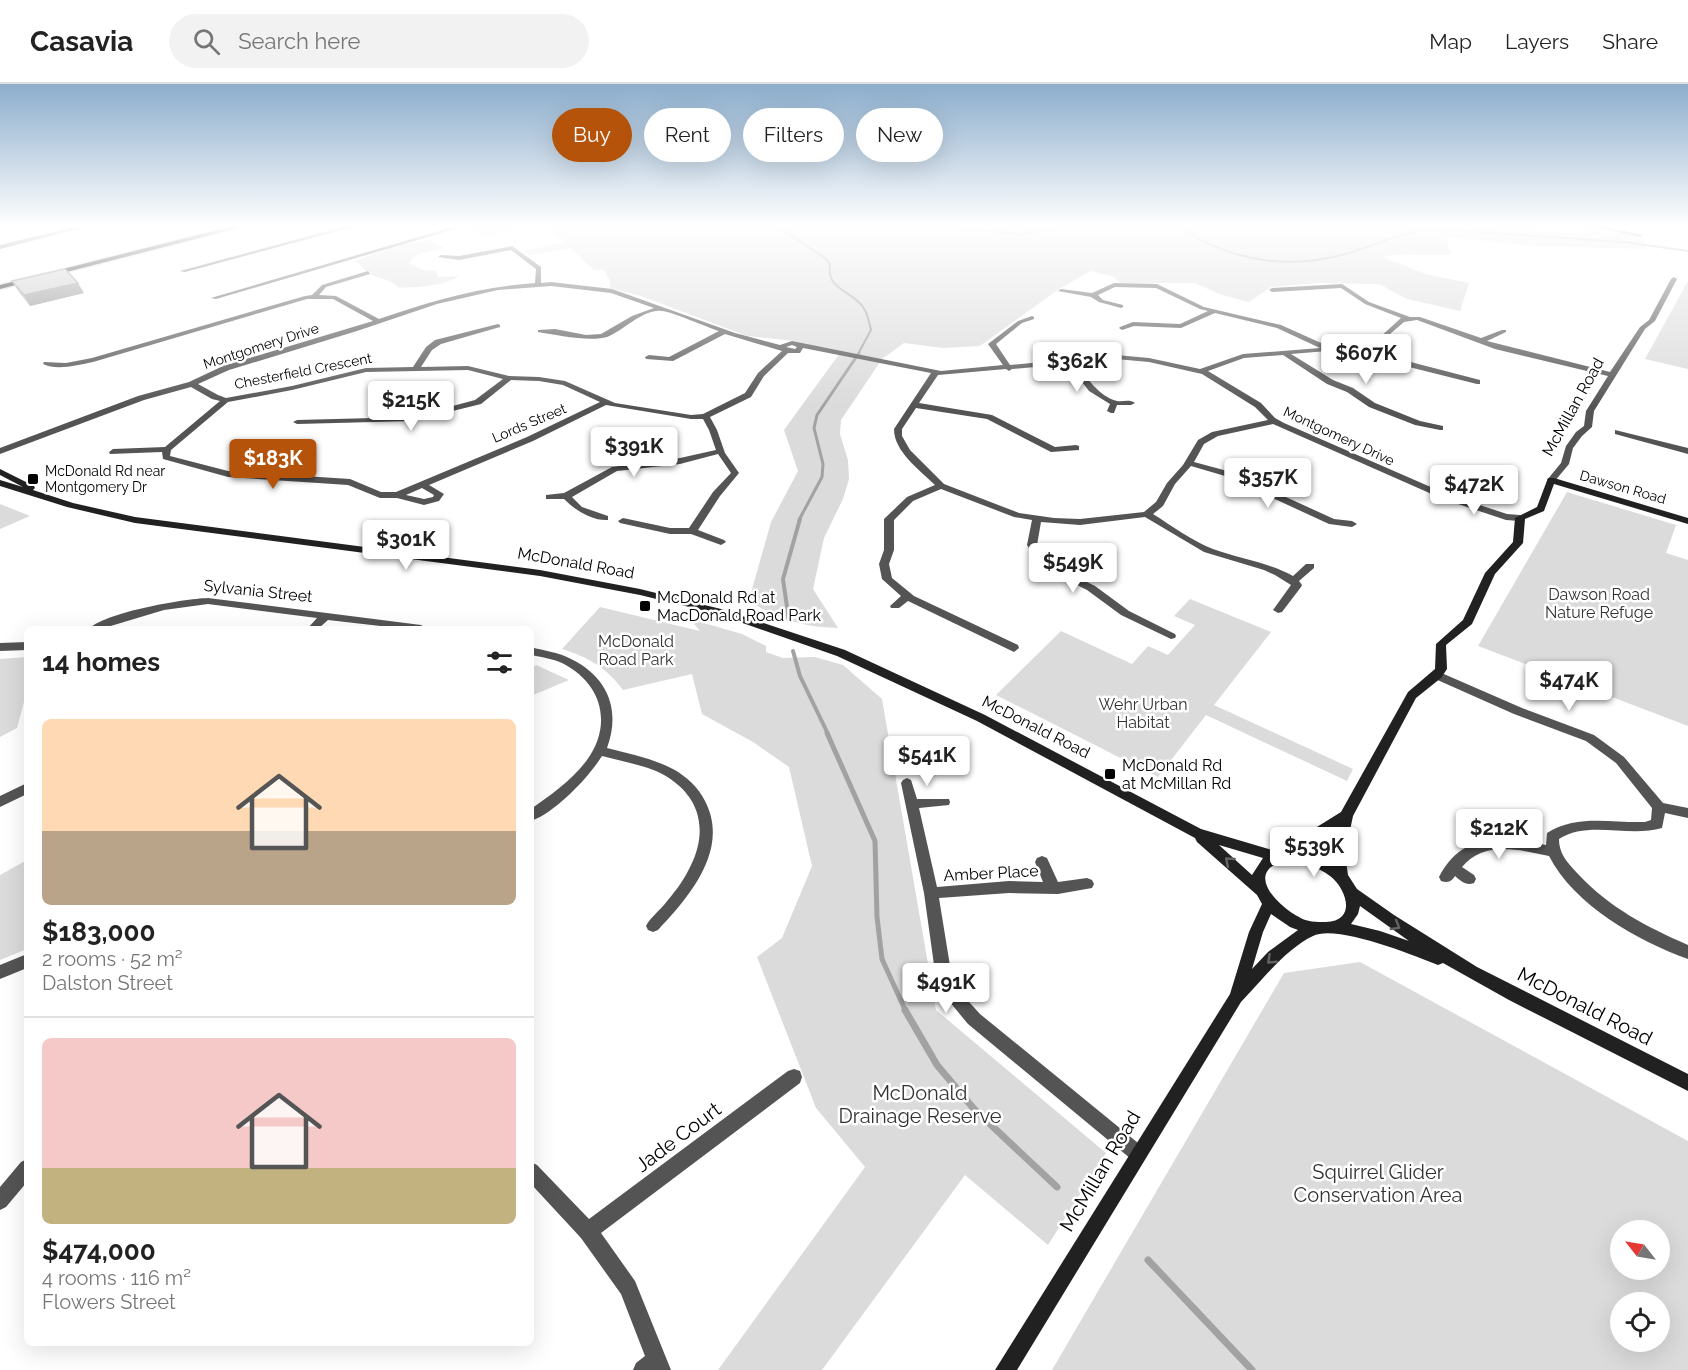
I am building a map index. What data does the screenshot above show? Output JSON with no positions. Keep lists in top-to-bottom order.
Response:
{
  "streets": {
    "main road": ["McMillan Road", "Dawson Road", "McDonald Road"],
    "street": [
      "Montgomery Drive",
      "Chesterfield Crescent",
      "Lords Street",
      "Sylvania Street",
      "Amber Place",
      "Jade Court"
    ]
  },
  "crossings": [
    ["Montgomery Drive", "Chesterfield Crescent"],
    ["Montgomery Drive", "McMillan Road"],
    ["Chesterfield Crescent", "Lords Street"],
    ["McMillan Road", "Dawson Road"],
    ["McMillan Road", "McDonald Road"]
  ],
  "parks": [
    "Dawson Road Nature Refuge",
    "McDonald Road Park",
    "Wehr Urban Habitat",
    "McDonald Drainage Reserve",
    "Squirrel Glider Conservation Area"
  ],
  "places": {
    "transit": ["McDonald Rd near Montgomery Dr", "McDonald Rd at MacDonald Road Park", "McDonald Rd at McMillan Rd"]
  },
  "north": "top left",
  "page": {
    "header": "Casavia",
    "search": "Search here",
    "nav": ["Map", "Layers", "Share"],
    "chip": [
      "Buy",
      "Rent",
      "Filters",
      "New"
    ],
    "price": [
      "$607K",
      "$362K",
      "$215K",
      "$391K",
      "$183K",
      "$357K",
      "$472K",
      "$301K",
      "$549K",
      "$474K",
      "$541K",
      "$212K",
      "$539K",
      "$491K"
    ],
    "heading": "14 homes",
    "list": [
      {
        "name": "$183,000",
        "note": "2 rooms · 52 m² · Dalston Street"
      },
      {
        "name": "$474,000",
        "note": "4 rooms · 116 m² · Flowers Street"
      }
    ]
  }
}
